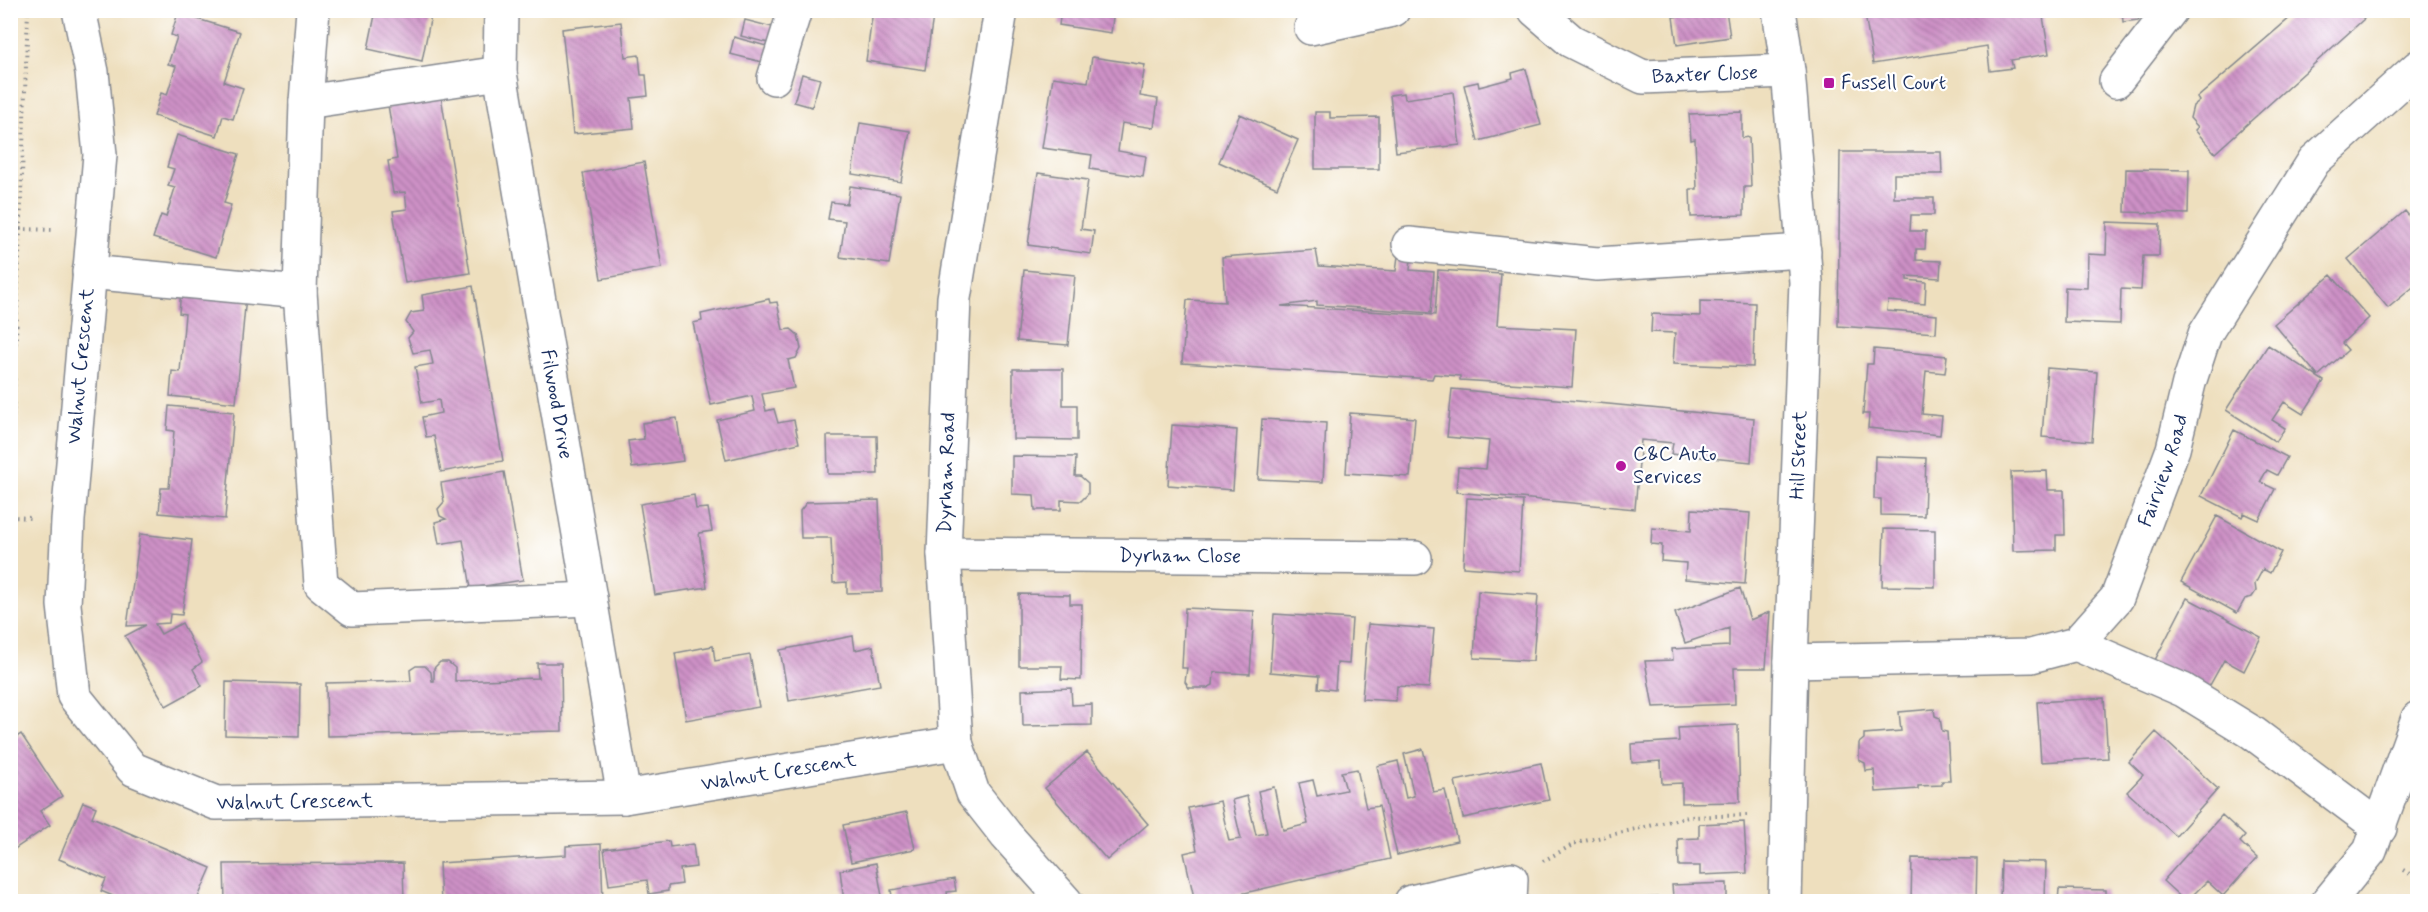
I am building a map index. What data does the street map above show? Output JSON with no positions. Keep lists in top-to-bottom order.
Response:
{
  "streets": {
    "street": [
      "Baxter Close",
      "Walnut Crescent",
      "Filwood Drive",
      "Hill Street",
      "Fairview Road",
      "Dyrham Road",
      "Dyrham Close"
    ]
  },
  "crossings": [
    ["Baxter Close", "Hill Street"],
    ["Walnut Crescent", "Filwood Drive"],
    ["Walnut Crescent", "Dyrham Road"],
    ["Dyrham Road", "Dyrham Close"]
  ],
  "places": {
    "transit": ["Fussell Court"],
    "other": ["C&C Auto Services"]
  }
}
